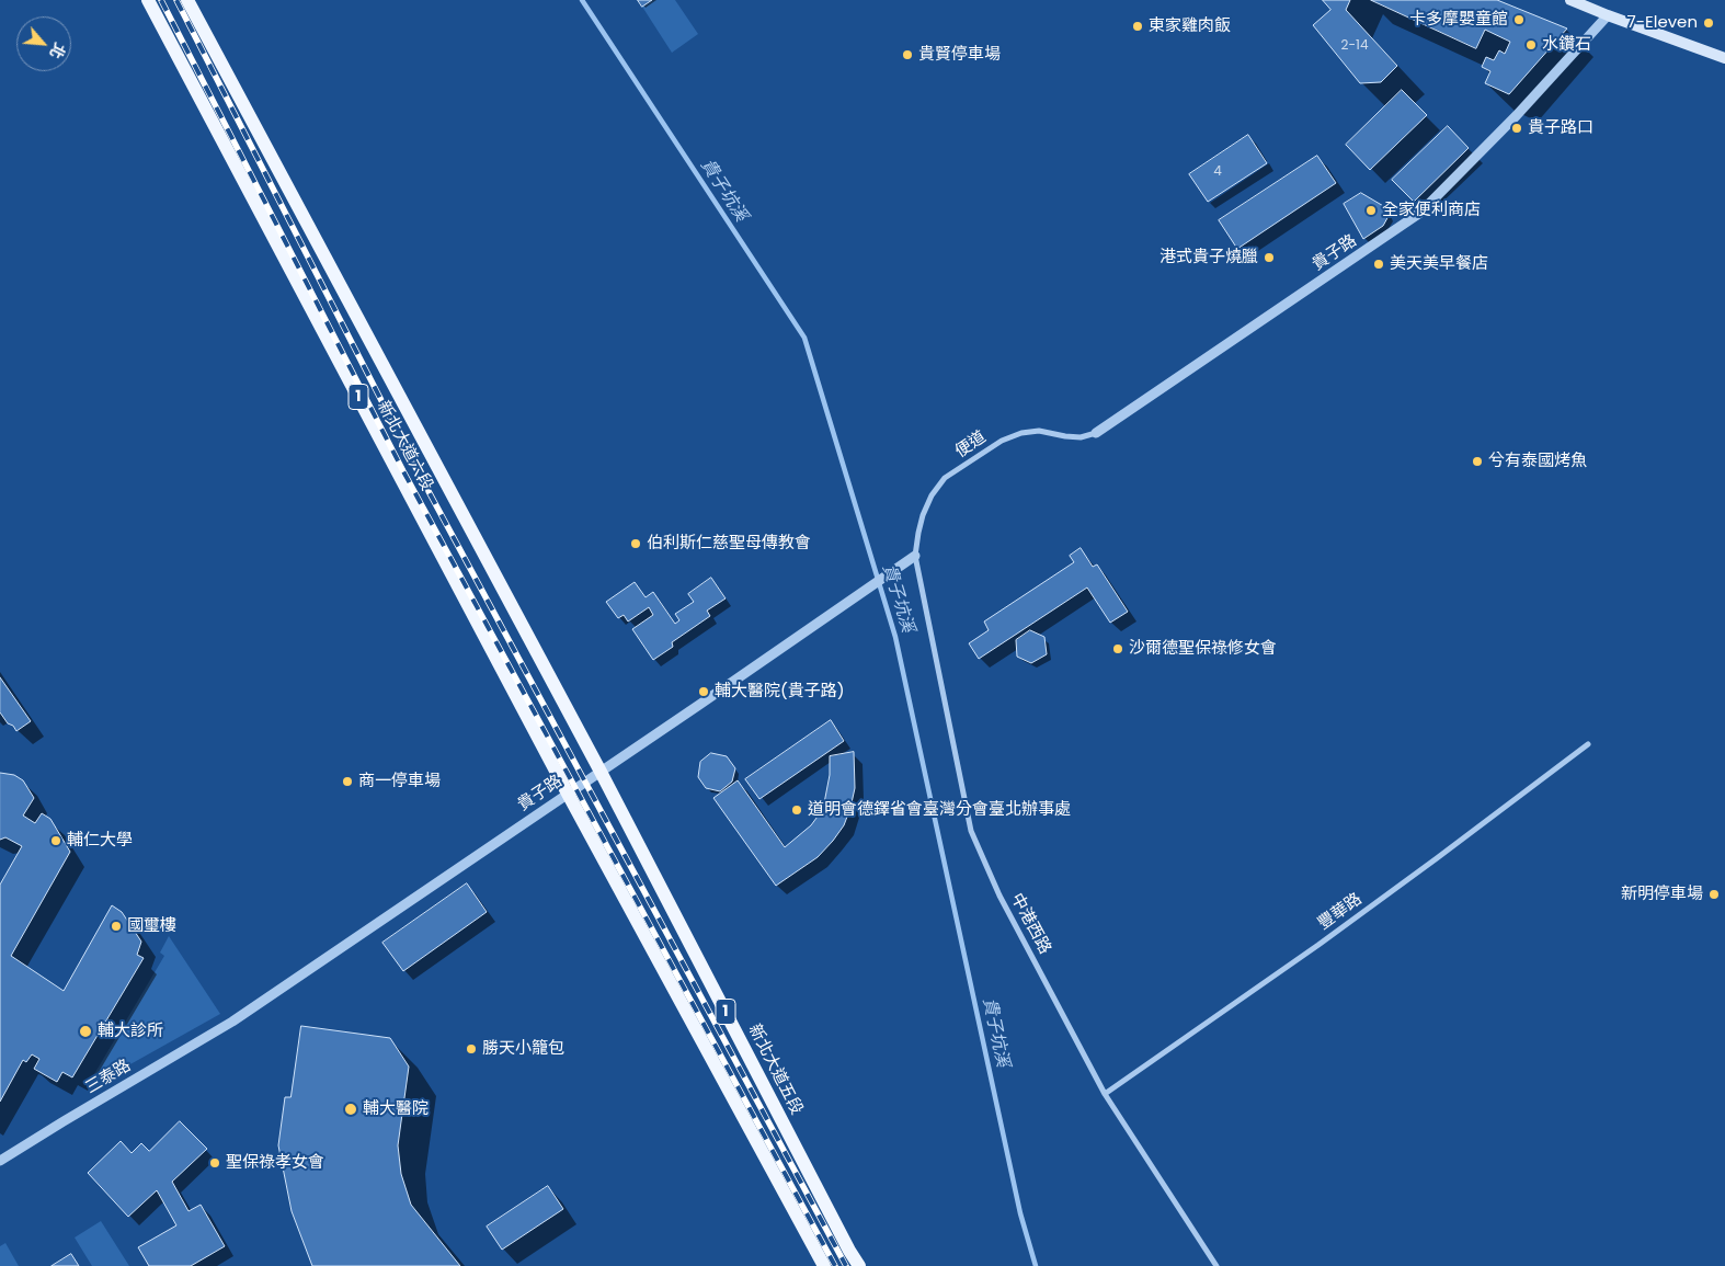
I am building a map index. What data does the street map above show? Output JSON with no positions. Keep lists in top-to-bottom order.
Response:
{
  "streets": {
    "main road": ["1", "新北大道六段", "新北大道五段"],
    "street": [
      "貴子路",
      "便道",
      "豐華路",
      "中港西路",
      "三泰路"
    ]
  },
  "crossings": [
    ["貴子路", "1"],
    ["貴子路", "便道"],
    ["貴子路", "新北大道六段"],
    ["貴子路", "中港西路"],
    ["貴子路", "新北大道五段"],
    ["貴子路", "三泰路"],
    ["1", "新北大道六段"],
    ["便道", "中港西路"],
    ["新北大道六段", "新北大道五段"],
    ["豐華路", "中港西路"]
  ],
  "water": ["貴子坑溪"],
  "places": [
    "卡多摩嬰童館",
    "7-Eleven",
    "東家雞肉飯",
    "水鑽石",
    "貴賢停車場",
    "貴子路口",
    "全家便利商店",
    "港式貴子燒臘",
    "美天美早餐店",
    "兮有泰國烤魚",
    "伯利斯仁慈聖母傳教會",
    "沙爾德聖保祿修女會",
    "輔大醫院(貴子路)",
    "商一停車場",
    "道明會德鐸省會臺灣分會臺北辦事處",
    "輔仁大學",
    "新明停車場",
    "國璽樓",
    "輔大診所",
    "勝天小籠包",
    "輔大醫院",
    "聖保祿孝女會"
  ],
  "house_numbers": ["2-14", "4"],
  "north": "bottom right"
}
